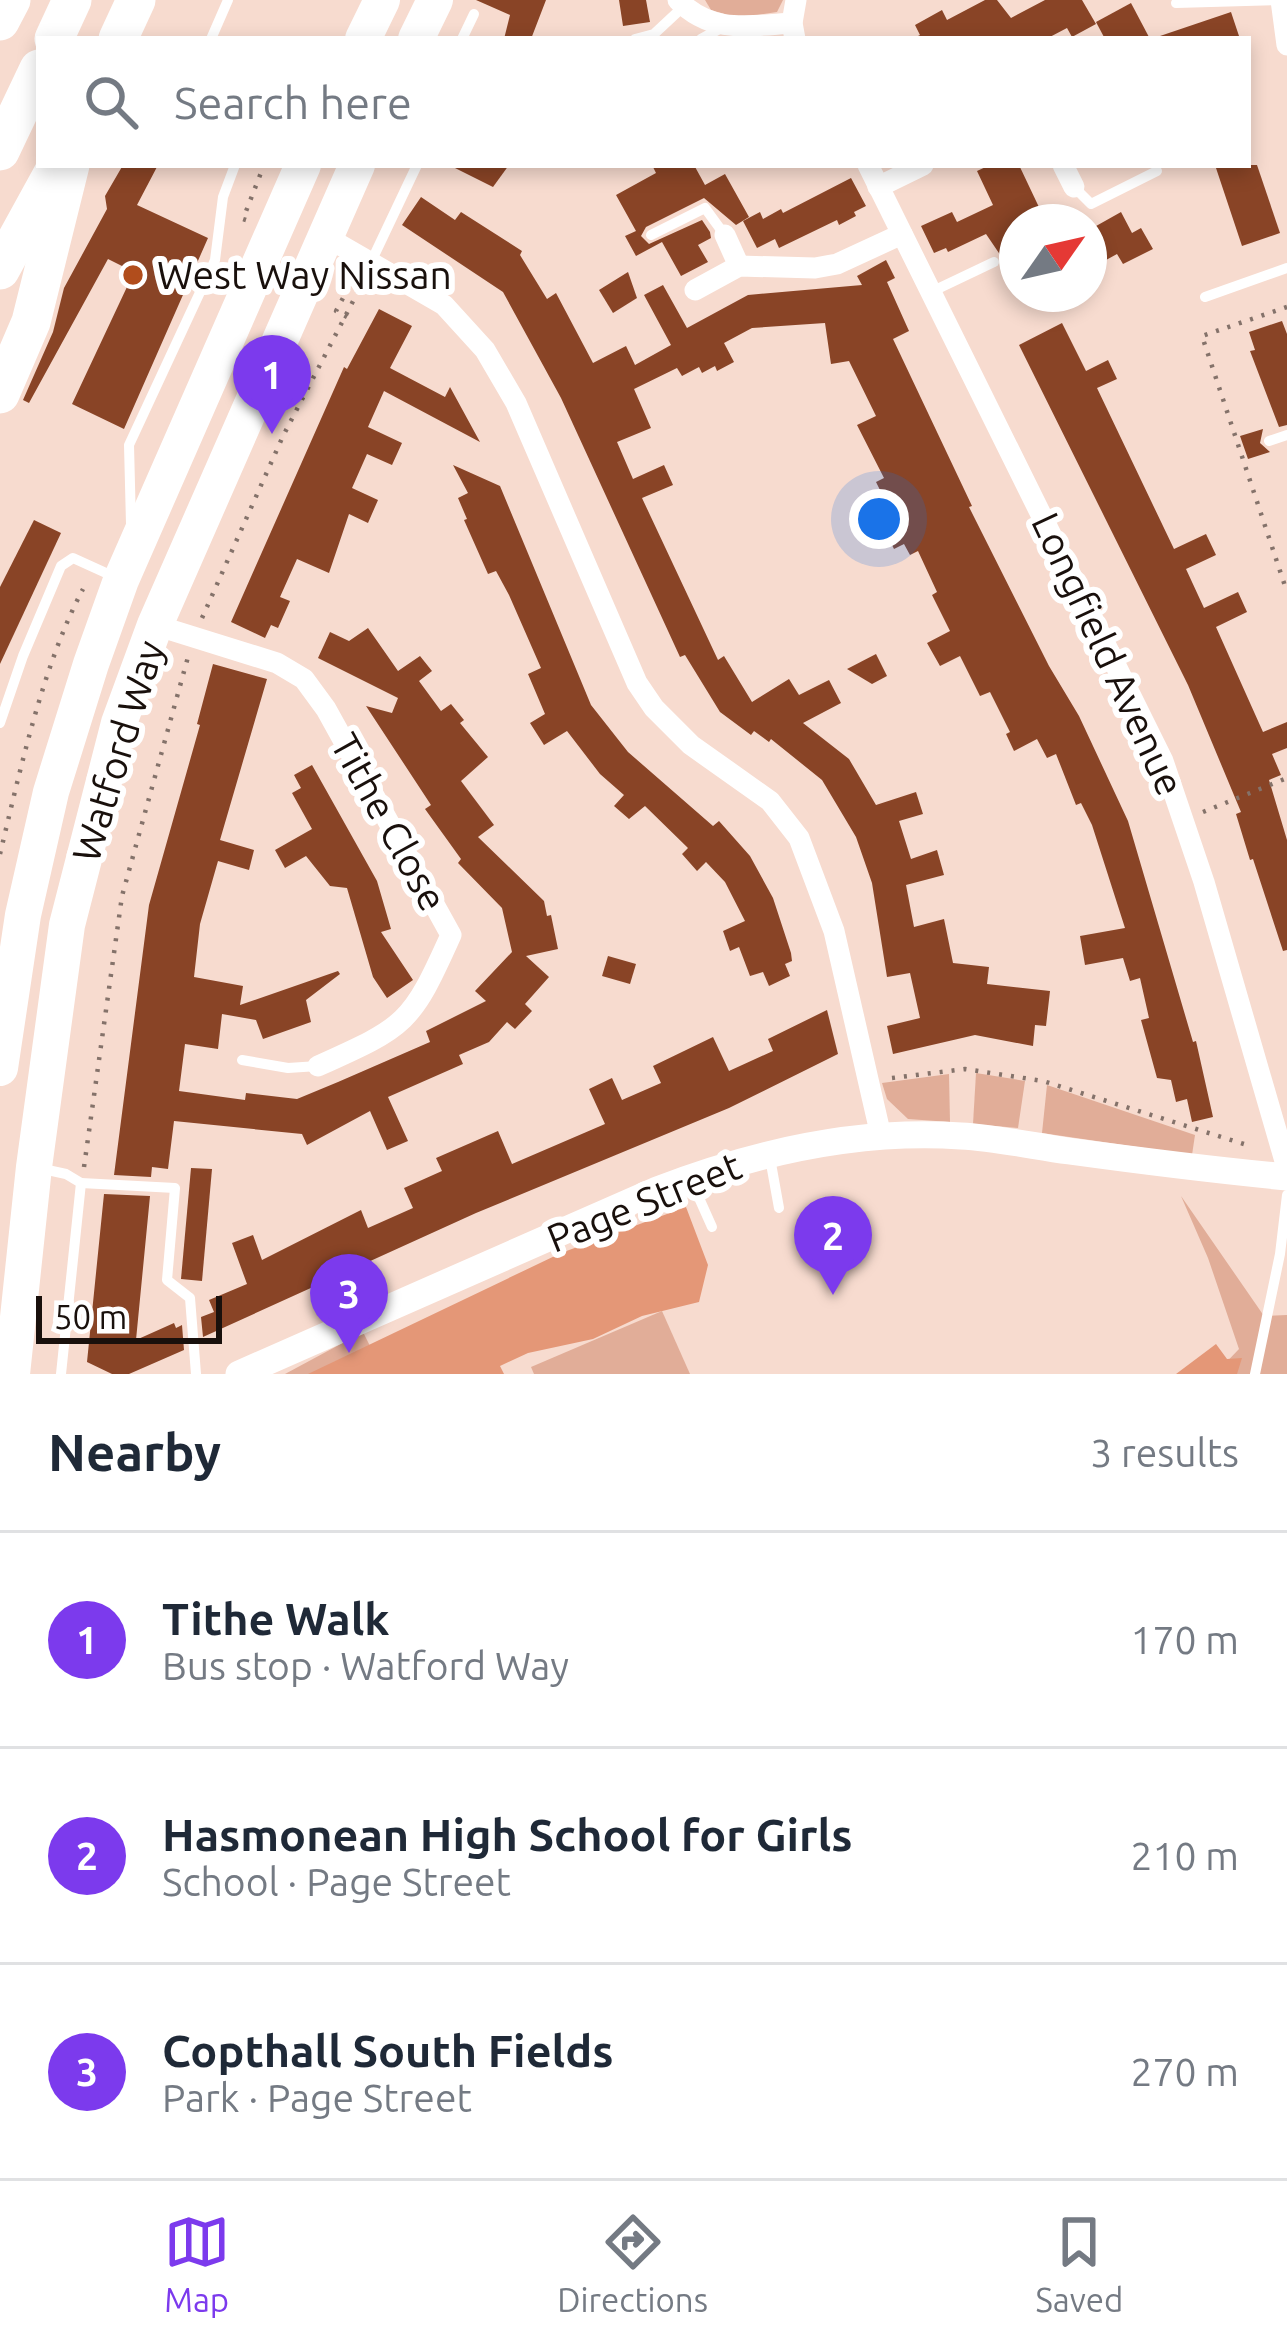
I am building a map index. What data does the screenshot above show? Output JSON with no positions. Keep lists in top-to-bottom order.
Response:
{
  "streets": {
    "highway": ["Watford Way"],
    "street": ["Longfield Avenue", "Tithe Close", "Page Street"]
  },
  "crossings": [
    ["Longfield Avenue", "Page Street"],
    ["Watford Way", "Tithe Close"]
  ],
  "places": ["West Way Nissan"],
  "scale_bar": "50 m",
  "north": "top right",
  "page": {
    "search": "Search here",
    "pins": ["1", "2", "3"],
    "scale": "50 m",
    "heading": ["Nearby", "3 results"],
    "list": [
      {
        "mark": "1",
        "name": "Tithe Walk",
        "note": "Bus stop · Watford Way",
        "value": "170 m"
      },
      {
        "mark": "2",
        "name": "Hasmonean High School for Girls",
        "note": "School · Page Street",
        "value": "210 m"
      },
      {
        "mark": "3",
        "name": "Copthall South Fields",
        "note": "Park · Page Street",
        "value": "270 m"
      }
    ],
    "nav": ["Map", "Directions", "Saved"]
  }
}
